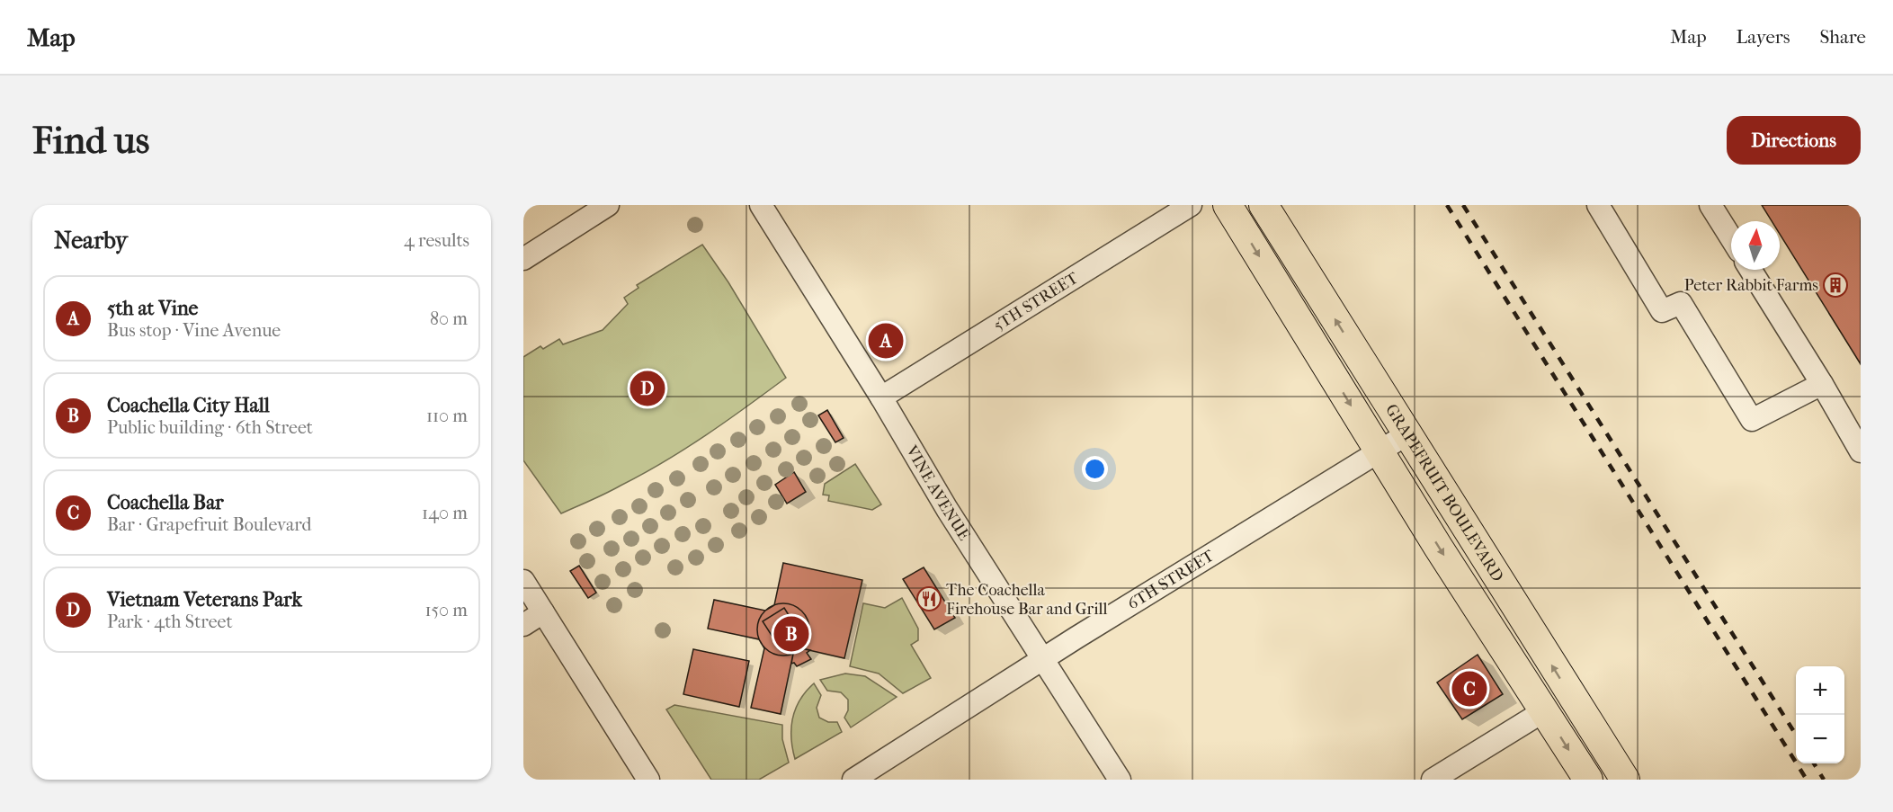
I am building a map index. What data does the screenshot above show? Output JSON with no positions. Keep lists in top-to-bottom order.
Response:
{
  "streets": {
    "main road": ["GRAPEFRUIT BOULEVARD"],
    "street": ["5TH STREET", "VINE AVENUE", "6TH STREET"]
  },
  "crossings": [
    ["5TH STREET", "VINE AVENUE"],
    ["VINE AVENUE", "6TH STREET"],
    ["GRAPEFRUIT BOULEVARD", "6TH STREET"]
  ],
  "places": {
    "building": ["Peter Rabbit Farms"],
    "restaurant": ["The Coachella Firehouse Bar and Grill"]
  },
  "north": "top",
  "page": {
    "header": "Map",
    "nav": ["Map", "Layers", "Share"],
    "buttons": "Directions",
    "title": "Find us",
    "heading": ["Nearby", "4 results"],
    "list": [
      {
        "mark": "A",
        "name": "5th at Vine",
        "note": "Bus stop · Vine Avenue",
        "value": "80 m"
      },
      {
        "mark": "B",
        "name": "Coachella City Hall",
        "note": "Public building · 6th Street",
        "value": "110 m"
      },
      {
        "mark": "C",
        "name": "Coachella Bar",
        "note": "Bar · Grapefruit Boulevard",
        "value": "140 m"
      },
      {
        "mark": "D",
        "name": "Vietnam Veterans Park",
        "note": "Park · 4th Street",
        "value": "150 m"
      }
    ],
    "pins": [
      "A",
      "D",
      "B",
      "C"
    ],
    "map_buttons": ["+", "−"]
  }
}
